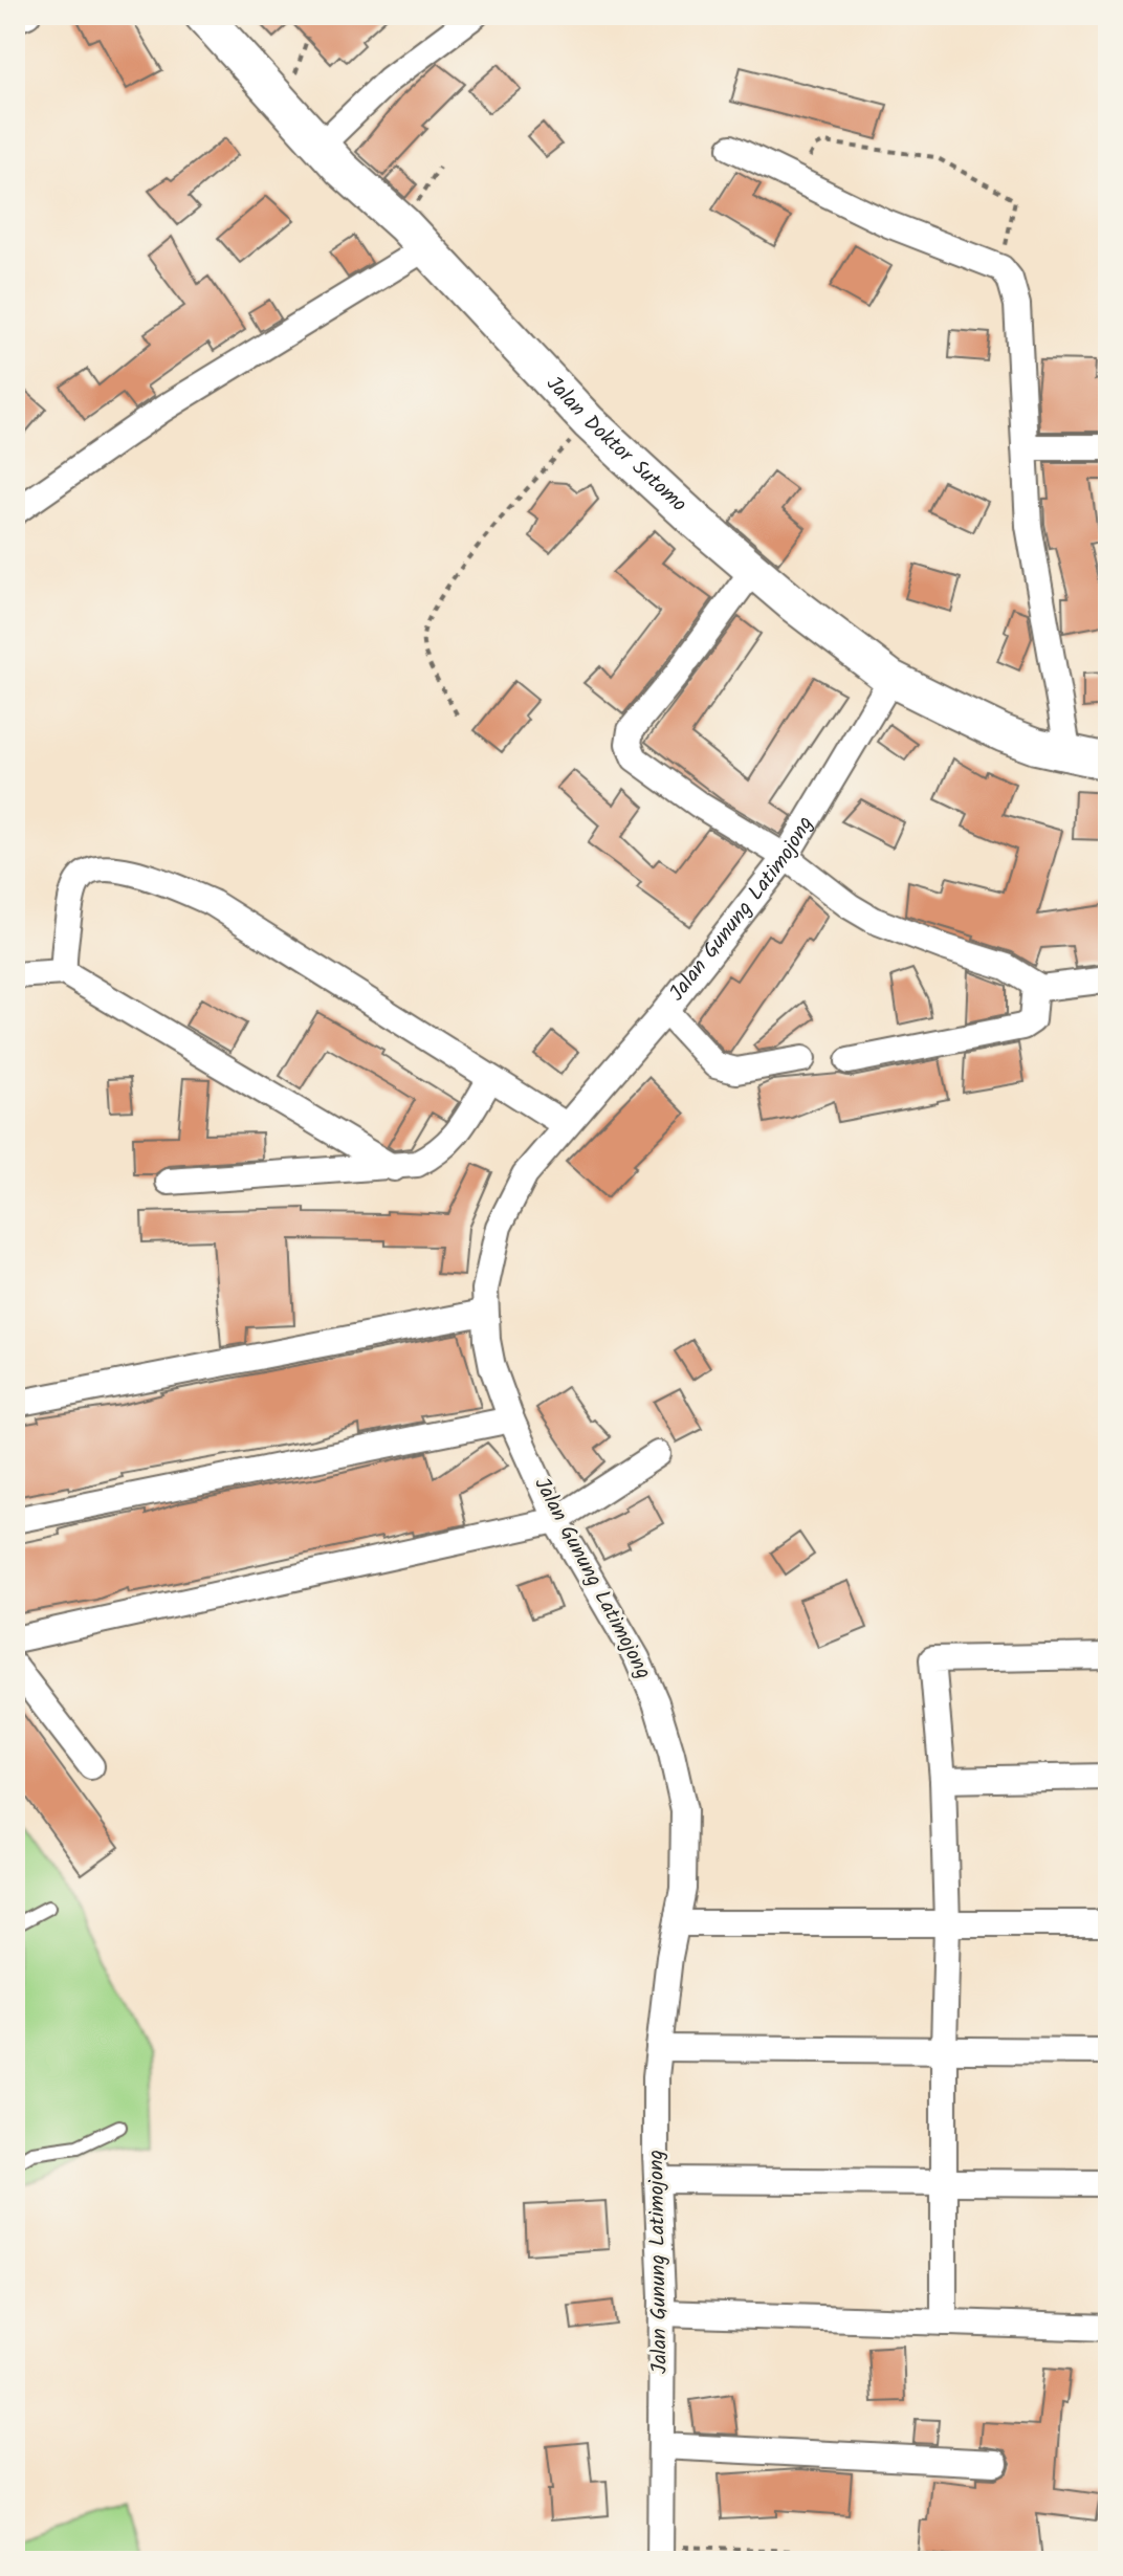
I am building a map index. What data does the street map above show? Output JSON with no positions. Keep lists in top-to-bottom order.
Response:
{
  "streets": {
    "street": ["Jalan Doktor Sutomo", "Jalan Gunung Latimojong"]
  },
  "crossings": [
    ["Jalan Doktor Sutomo", "Jalan Gunung Latimojong"]
  ]
}
